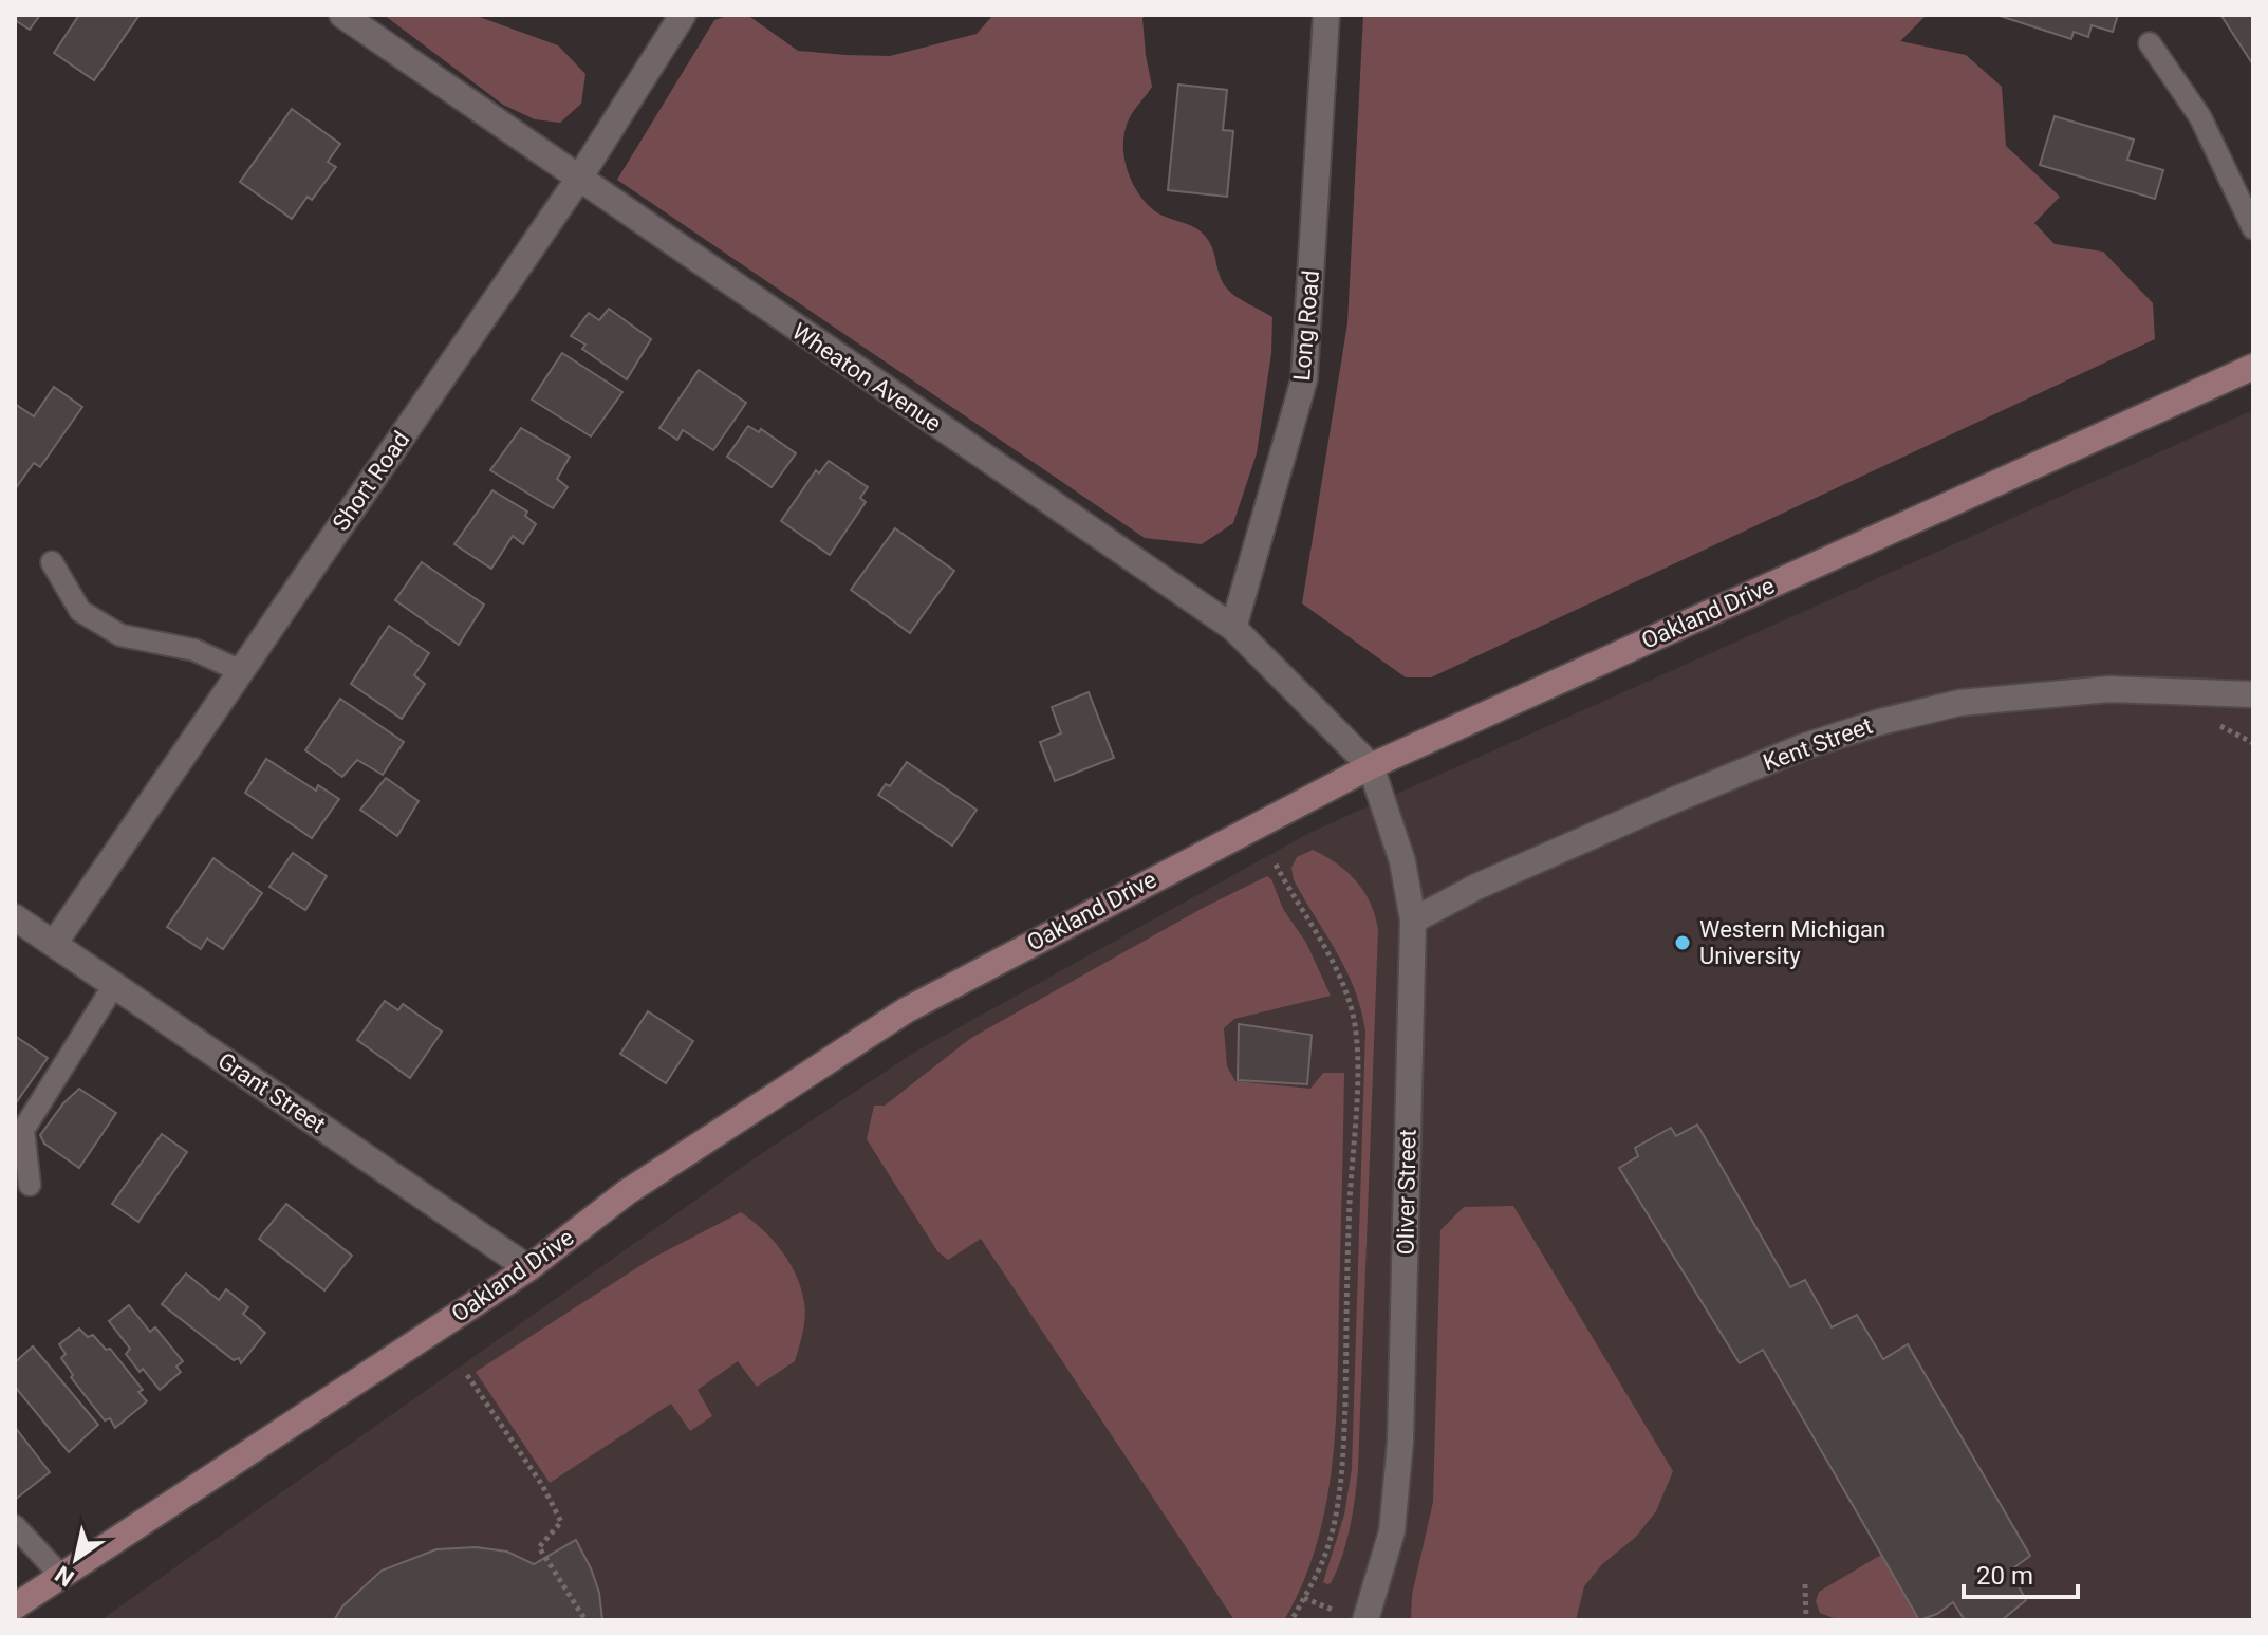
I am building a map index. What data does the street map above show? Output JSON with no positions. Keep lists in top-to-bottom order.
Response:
{
  "streets": {
    "main road": ["Oakland Drive"],
    "street": [
      "Long Road",
      "Wheaton Avenue",
      "Short Road",
      "Kent Street",
      "Grant Street",
      "Oliver Street"
    ]
  },
  "crossings": [
    ["Long Road", "Wheaton Avenue"],
    ["Wheaton Avenue", "Short Road"],
    ["Wheaton Avenue", "Oakland Drive"],
    ["Wheaton Avenue", "Oliver Street"],
    ["Short Road", "Grant Street"],
    ["Oakland Drive", "Grant Street"],
    ["Oakland Drive", "Oliver Street"],
    ["Kent Street", "Oliver Street"]
  ],
  "places": ["Western Michigan University"],
  "scale_bar": "20 m",
  "north": "bottom left"
}
